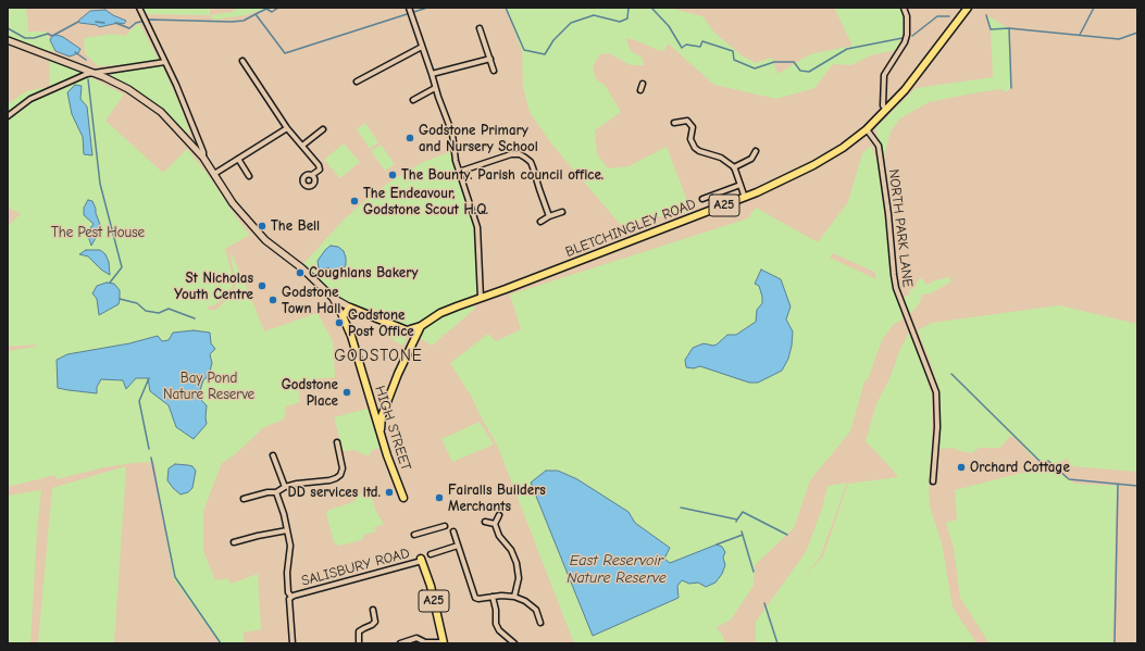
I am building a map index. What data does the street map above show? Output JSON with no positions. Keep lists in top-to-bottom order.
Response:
{
  "streets": {
    "main road": ["A25", "BLETCHINGLEY ROAD", "HIGH STREET"],
    "street": ["NORTH PARK LANE", "SALISBURY ROAD"]
  },
  "crossings": [
    ["A25", "BLETCHINGLEY ROAD"],
    ["A25", "NORTH PARK LANE"],
    ["A25", "SALISBURY ROAD"],
    ["BLETCHINGLEY ROAD", "NORTH PARK LANE"]
  ],
  "districts": ["GODSTONE"],
  "water": ["East Reservoir Nature Reserve"],
  "parks": ["The Pest House", "Bay Pond Nature Reserve"],
  "places": [
    "Godstone Primary and Nursery School",
    "The Bounty. Parish council office.",
    "The Endeavour, Godstone Scout H.Q.",
    "The Bell",
    "Coughlans Bakery",
    "St Nicholas Youth Centre",
    "Godstone Town Hall",
    "Godstone Post Office",
    "Godstone Place",
    "Orchard Cottage",
    "DD services ltd.",
    "Fairalls Builders Merchants"
  ]
}
